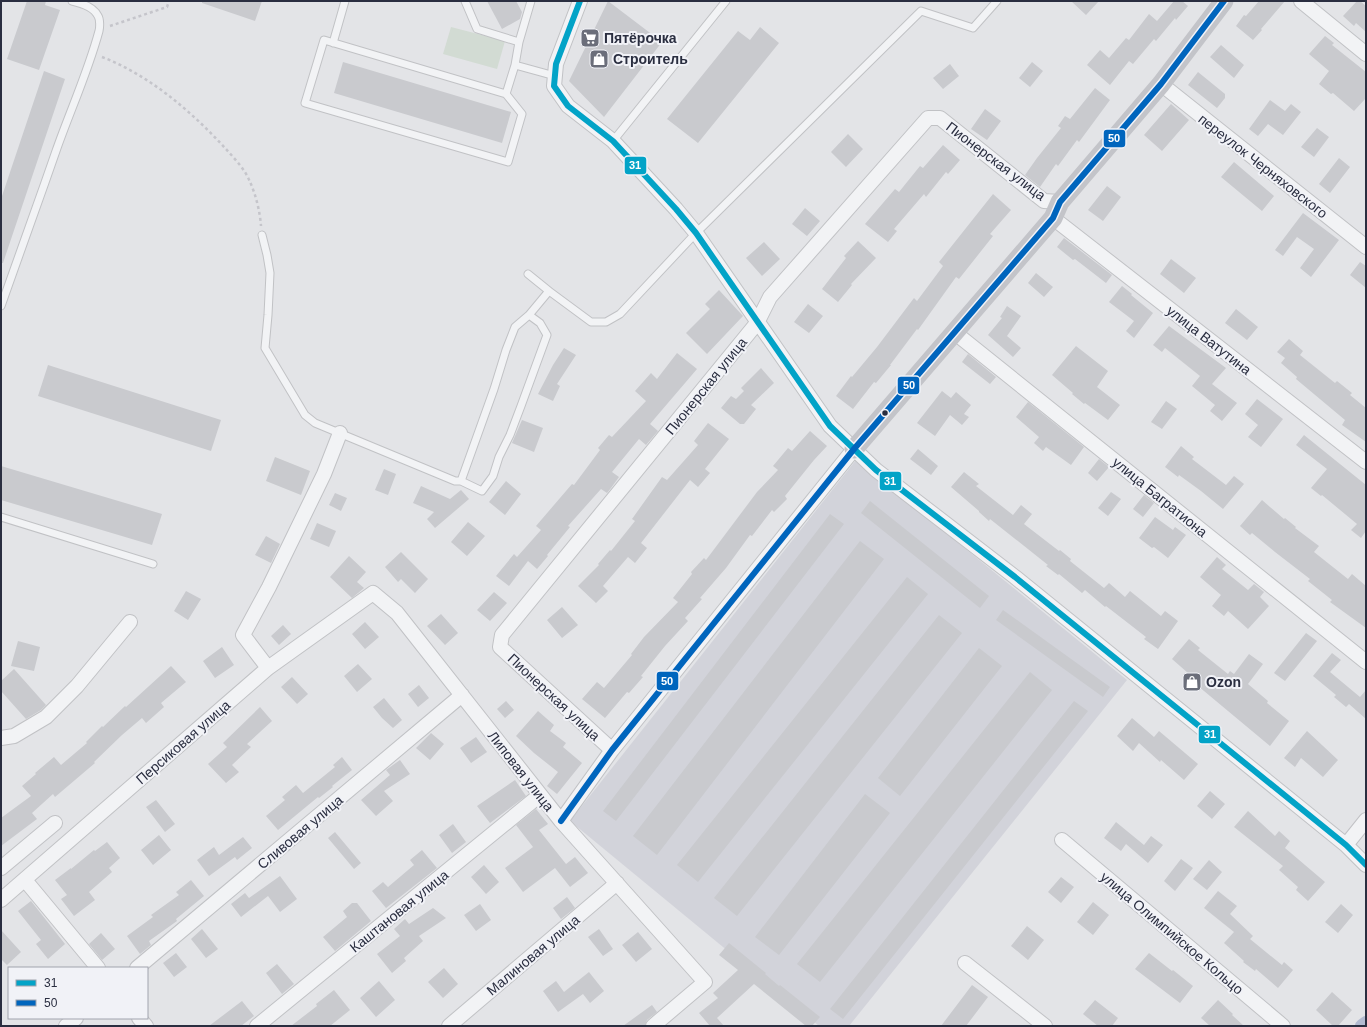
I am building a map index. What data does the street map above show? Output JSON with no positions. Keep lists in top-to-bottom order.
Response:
{
  "streets": {
    "street": [
      "Пионерская улица",
      "переулок Черняховского",
      "улица Ватутина",
      "улица Багратиона",
      "Персиковая улица",
      "Липовая улица",
      "Сливовая улица",
      "Каштановая улица",
      "улица Олимпийское Кольцо",
      "Малиновая улица"
    ]
  },
  "crossings": [
    ["Пионерская улица", "переулок Черняховского"],
    ["Пионерская улица", "улица Ватутина"],
    ["Пионерская улица", "улица Багратиона"],
    ["Пионерская улица", "Липовая улица"],
    ["Персиковая улица", "Липовая улица"],
    ["Липовая улица", "Сливовая улица"],
    ["Липовая улица", "Каштановая улица"],
    ["Липовая улица", "Малиновая улица"]
  ],
  "places": {
    "supermarket": ["Пятёрочка"],
    "shop": ["Строитель", "Ozon"]
  },
  "lines": ["transit line 31", "transit line 50"],
  "legend": ["31", "50"]
}
